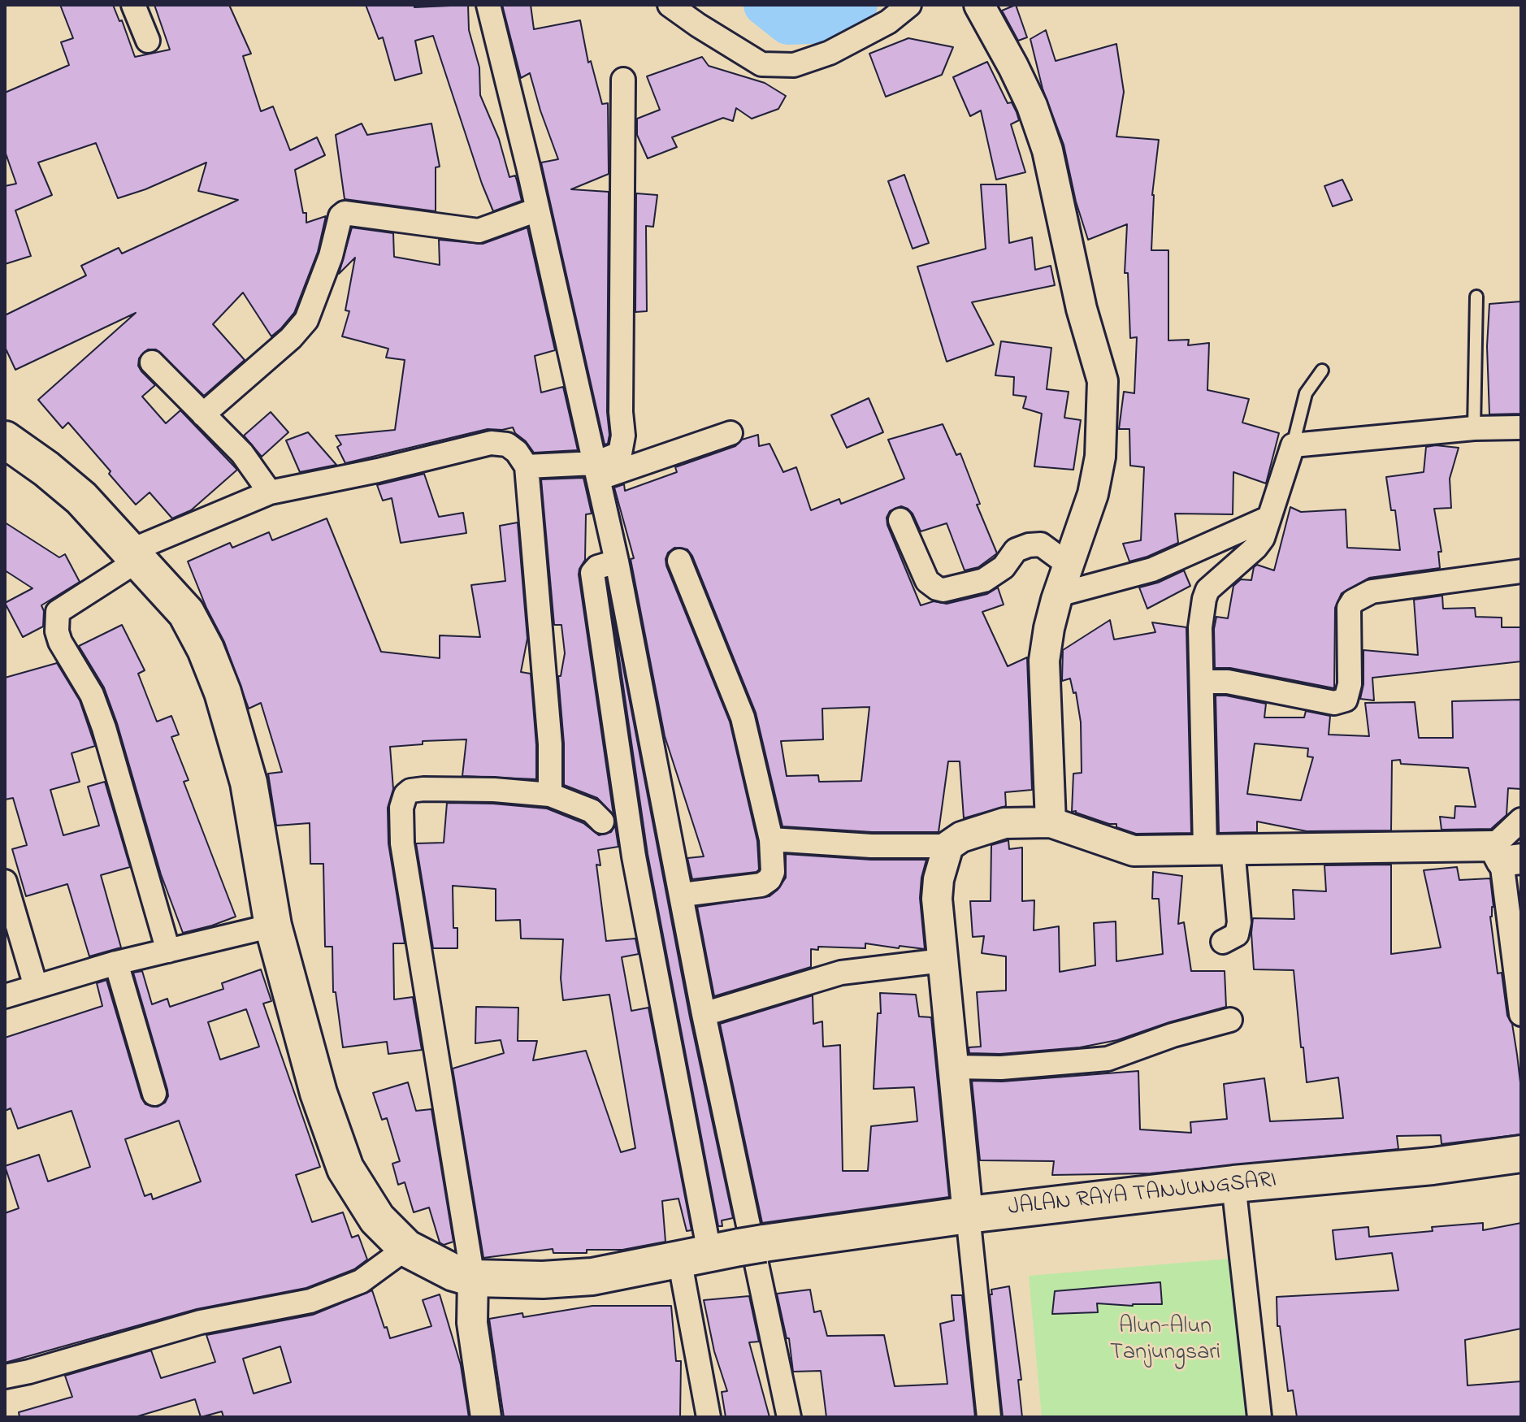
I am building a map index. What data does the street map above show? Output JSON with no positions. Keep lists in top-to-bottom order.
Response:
{
  "streets": {
    "highway": ["JALAN RAYA TANJUNGSARI"]
  },
  "parks": ["Alun-Alun Tanjungsari"]
}
